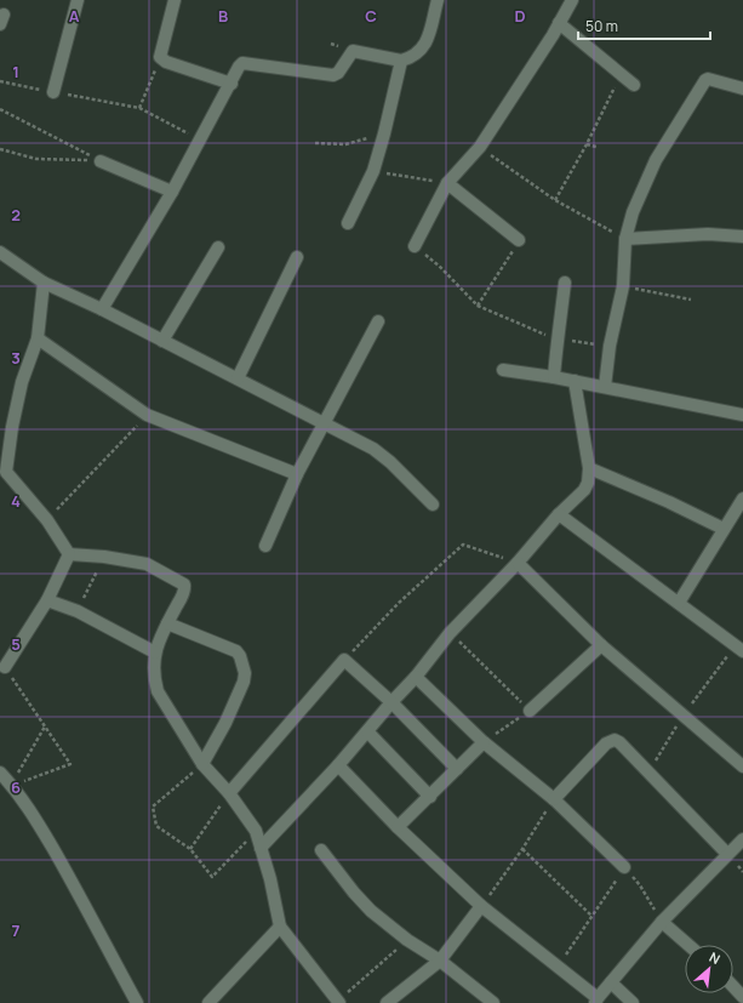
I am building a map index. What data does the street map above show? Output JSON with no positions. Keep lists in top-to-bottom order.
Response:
{
  "scale_bar": "50 m",
  "north": "top right",
  "grid": {
    "columns": [
      "A",
      "B",
      "C",
      "D"
    ],
    "rows": [
      "1",
      "2",
      "3",
      "4",
      "5",
      "6",
      "7"
    ]
  }
}
